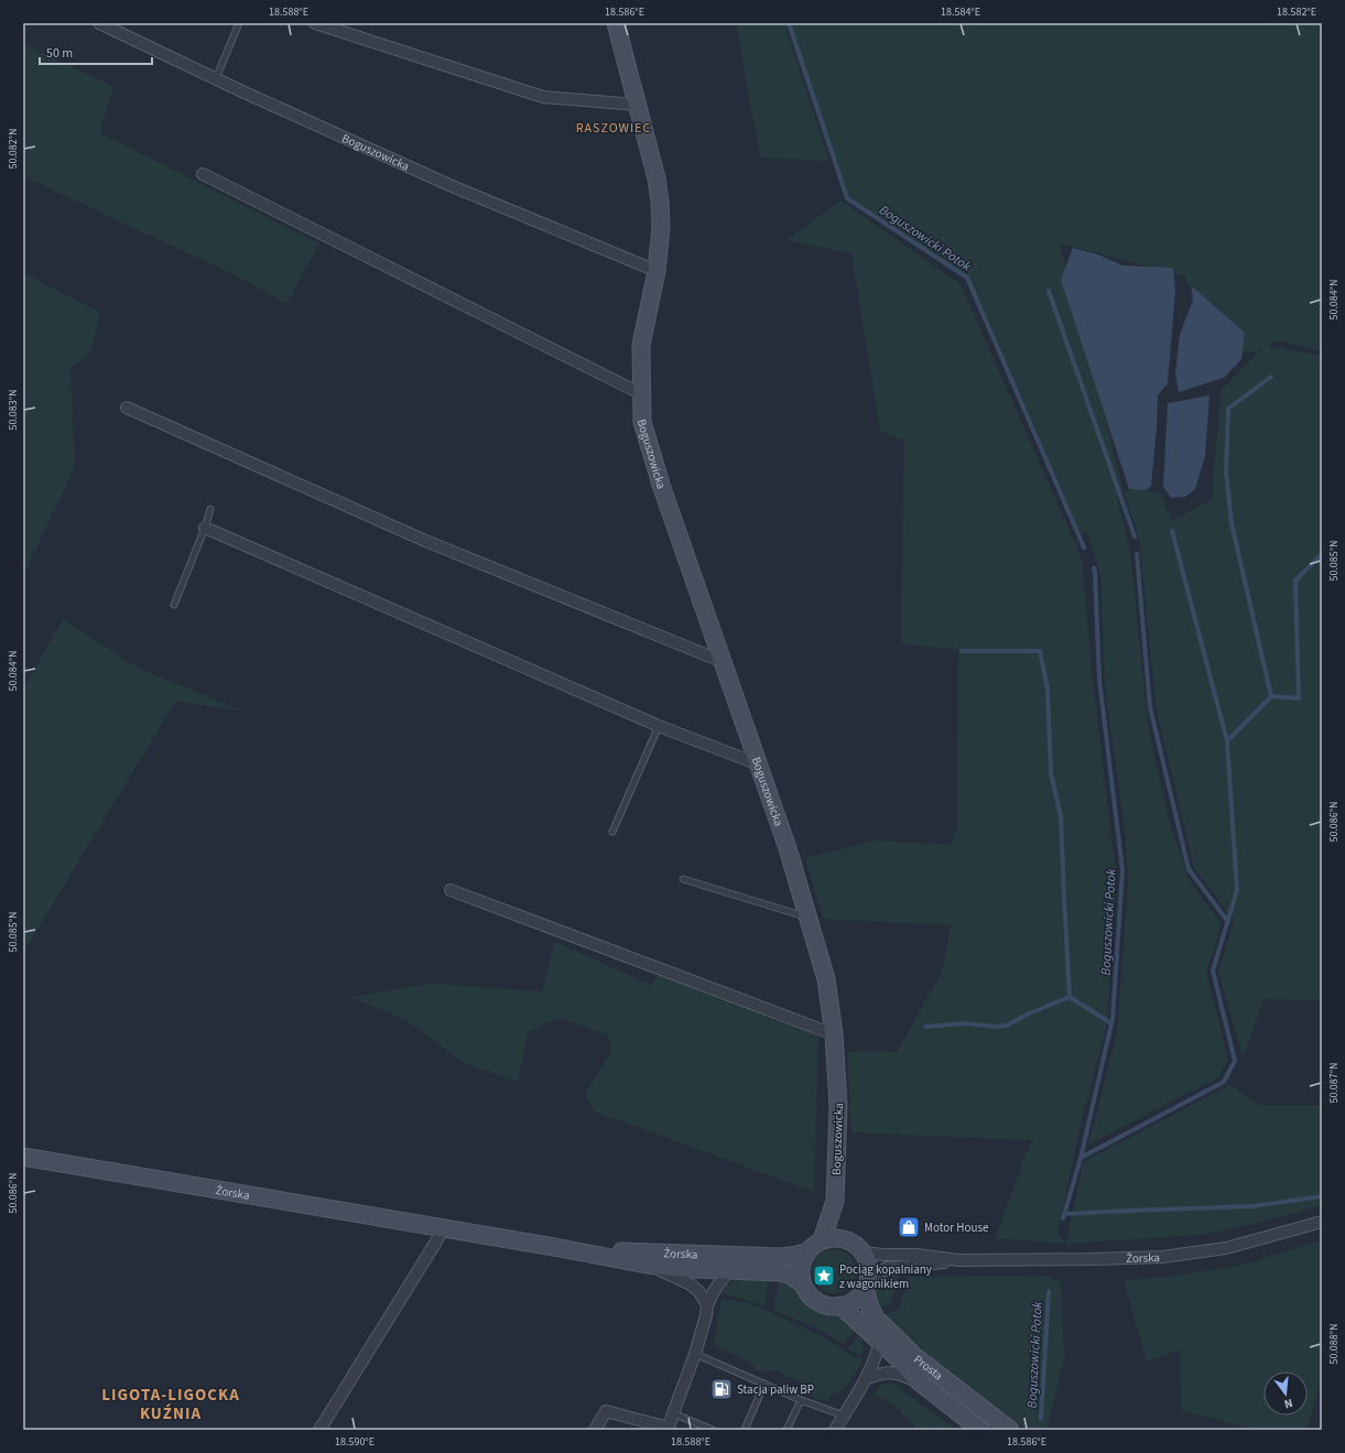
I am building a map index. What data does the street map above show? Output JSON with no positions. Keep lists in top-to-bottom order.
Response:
{
  "streets": {
    "main road": ["Boguszowicka", "Żorska", "Prosta"]
  },
  "crossings": [
    ["Boguszowicka", "Żorska"],
    ["Boguszowicka", "Prosta"],
    ["Żorska", "Prosta"]
  ],
  "districts": ["RASZOWIEC", "LIGOTA-LIGOCKA KUŹNIA"],
  "water": ["Boguszowicki Potok"],
  "places": {
    "shop": ["Motor House"],
    "place": ["Pociąg kopalniany z wagonikiem"],
    "fuel station": ["Stacja paliw BP"]
  },
  "scale_bar": "50 m",
  "north": "bottom",
  "coordinates": [
    "18.588°E",
    "18.586°E",
    "18.584°E",
    "18.582°E",
    "50.082°N",
    "50.084°N",
    "50.083°N",
    "50.085°N",
    "50.086°N",
    "50.087°N",
    "50.088°N",
    "18.590°E"
  ]
}
